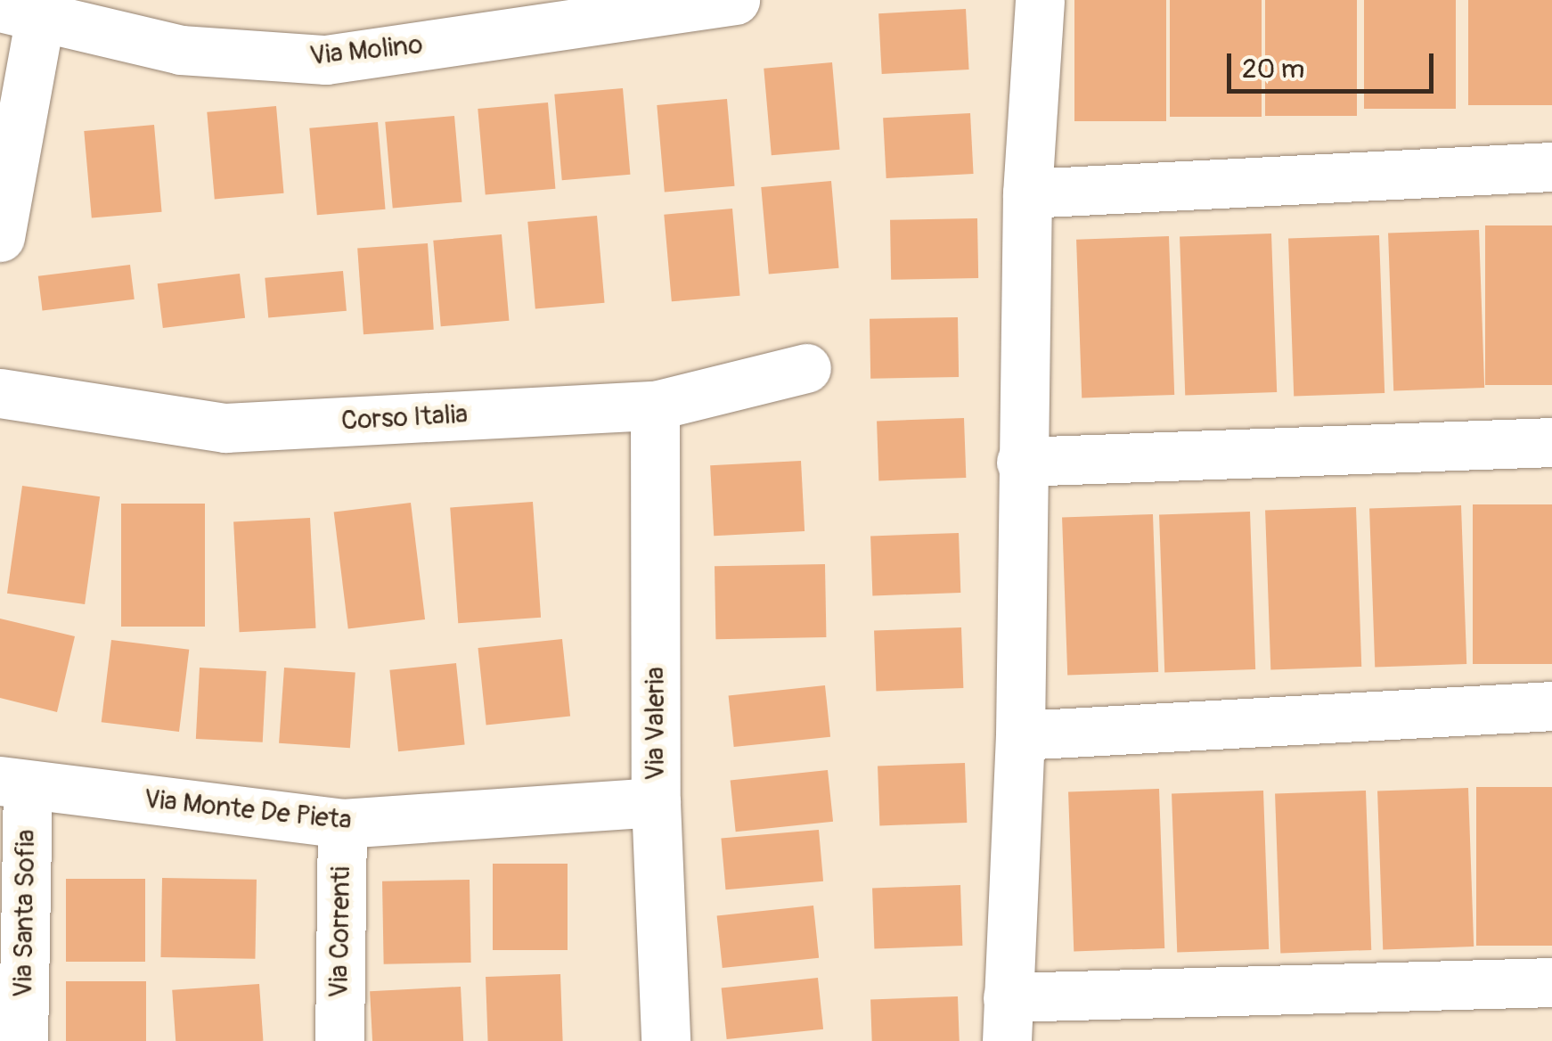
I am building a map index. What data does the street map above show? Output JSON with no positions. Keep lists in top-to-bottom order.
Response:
{
  "streets": {
    "street": [
      "Via Molino",
      "Corso Italia",
      "Via Valeria",
      "Via Monte De Pieta",
      "Via Santa Sofia",
      "Via Correnti"
    ]
  },
  "crossings": [
    ["Corso Italia", "Via Valeria"],
    ["Via Valeria", "Via Monte De Pieta"],
    ["Via Monte De Pieta", "Via Santa Sofia"],
    ["Via Monte De Pieta", "Via Correnti"]
  ],
  "scale_bar": "20 m"
}
